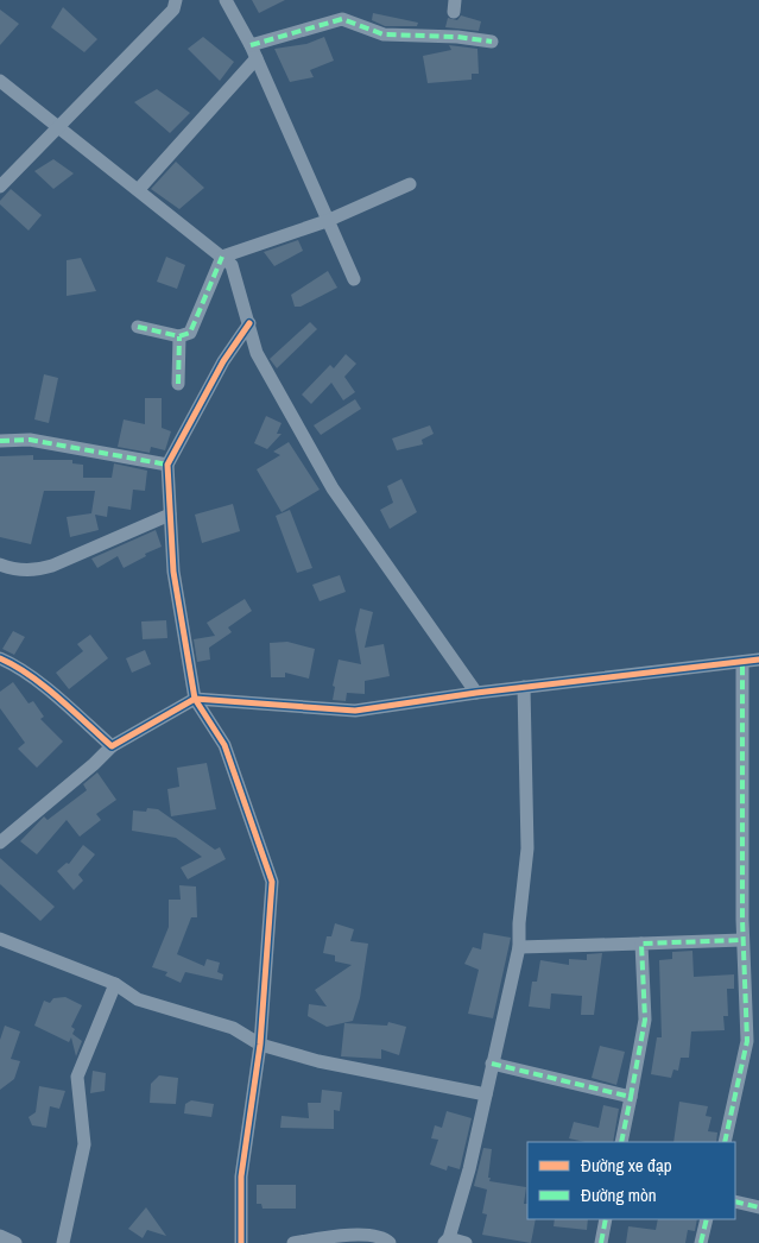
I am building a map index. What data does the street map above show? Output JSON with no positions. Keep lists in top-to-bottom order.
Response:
{
  "legend": ["Đường xe đạp", "Đường mòn"]
}
